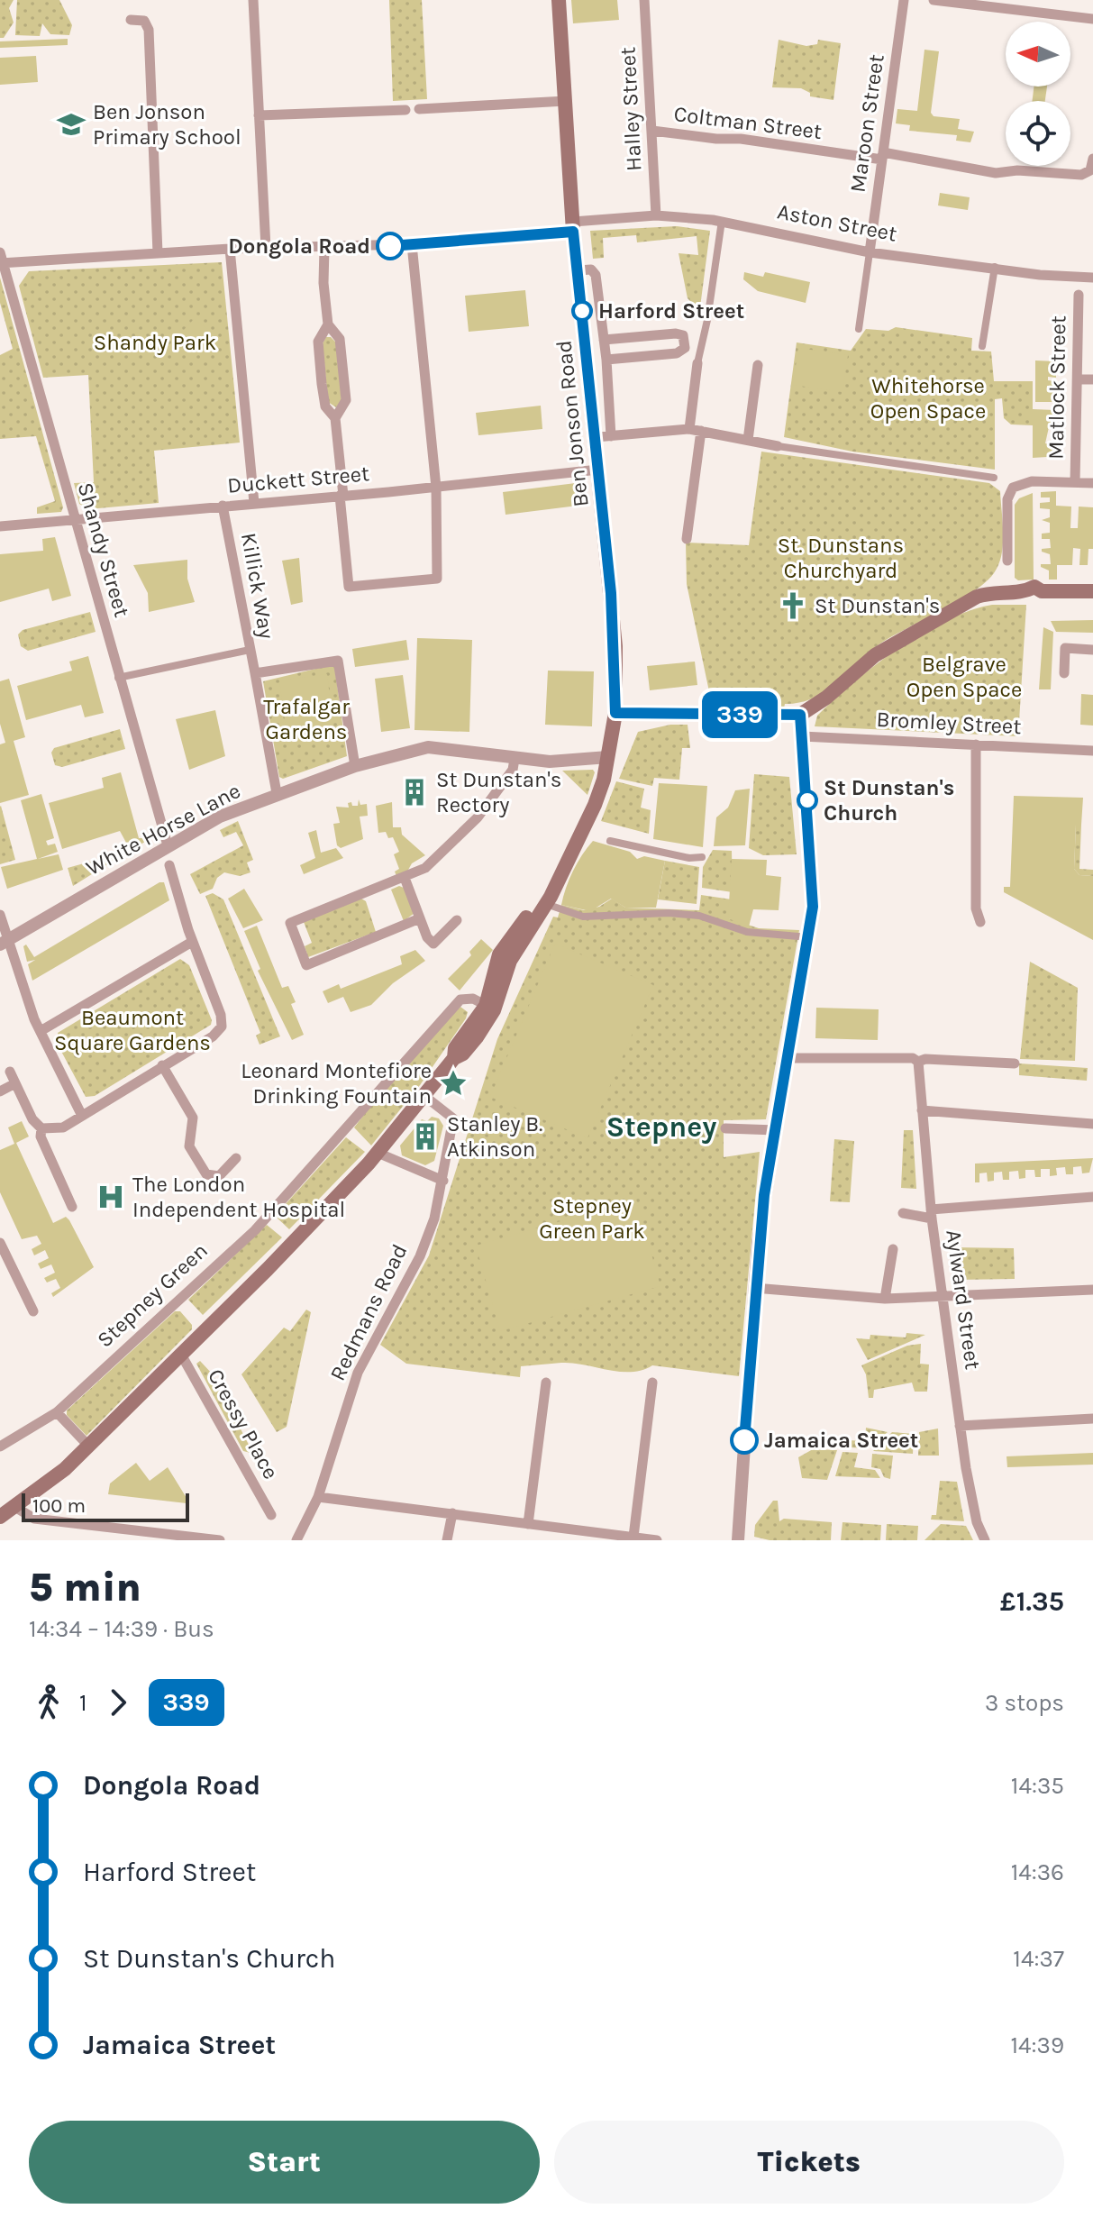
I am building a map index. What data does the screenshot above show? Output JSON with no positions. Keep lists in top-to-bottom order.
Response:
{
  "streets": {
    "main road": ["Ben Jonson Road"],
    "street": [
      "Halley Street",
      "Coltman Street",
      "Maroon Street",
      "Aston Street",
      "Matlock Street",
      "Duckett Street",
      "Shandy Street",
      "Killick Way",
      "Bromley Street",
      "White Horse Lane",
      "Stepney Green",
      "Aylward Street",
      "Redmans Road",
      "Cressy Place"
    ]
  },
  "crossings": [
    ["Halley Street", "Coltman Street"],
    ["Halley Street", "Aston Street"],
    ["Coltman Street", "Maroon Street"],
    ["Maroon Street", "Aston Street"],
    ["Aston Street", "Ben Jonson Road"],
    ["Ben Jonson Road", "Duckett Street"],
    ["Duckett Street", "Shandy Street"],
    ["Duckett Street", "Killick Way"],
    ["Shandy Street", "White Horse Lane"]
  ],
  "districts": ["Stepney"],
  "parks": [
    "Shandy Park",
    "Whitehorse Open Space",
    "St. Dunstans Churchyard",
    "Belgrave Open Space",
    "Trafalgar Gardens",
    "Beaumont Square Gardens",
    "Stepney Green Park"
  ],
  "places": {
    "school or university": ["Ben Jonson Primary School"],
    "other": [
      "Dongola Road",
      "Harford Street",
      "St Dunstan's Church",
      "Jamaica Street"
    ],
    "church": ["St Dunstan's"],
    "building": ["St Dunstan's Rectory", "Stanley B. Atkinson"],
    "place": ["Leonard Montefiore Drinking Fountain"],
    "hospital": ["The London Independent Hospital"]
  },
  "lines": ["bus line 339"],
  "scale_bar": "100 m",
  "north": "left",
  "page": {
    "on_map": "339",
    "scale": "100 m",
    "heading": ["5 min", "14:34 – 14:39 · Bus", "£1.35"],
    "legs": ["1", "339", "3 stops"],
    "list": [
      {
        "name": "Dongola Road",
        "value": "14:35"
      },
      {
        "name": "Harford Street",
        "value": "14:36"
      },
      {
        "name": "St Dunstan's Church",
        "value": "14:37"
      },
      {
        "name": "Jamaica Street",
        "value": "14:39"
      }
    ],
    "buttons": ["Start", "Tickets"]
  }
}
